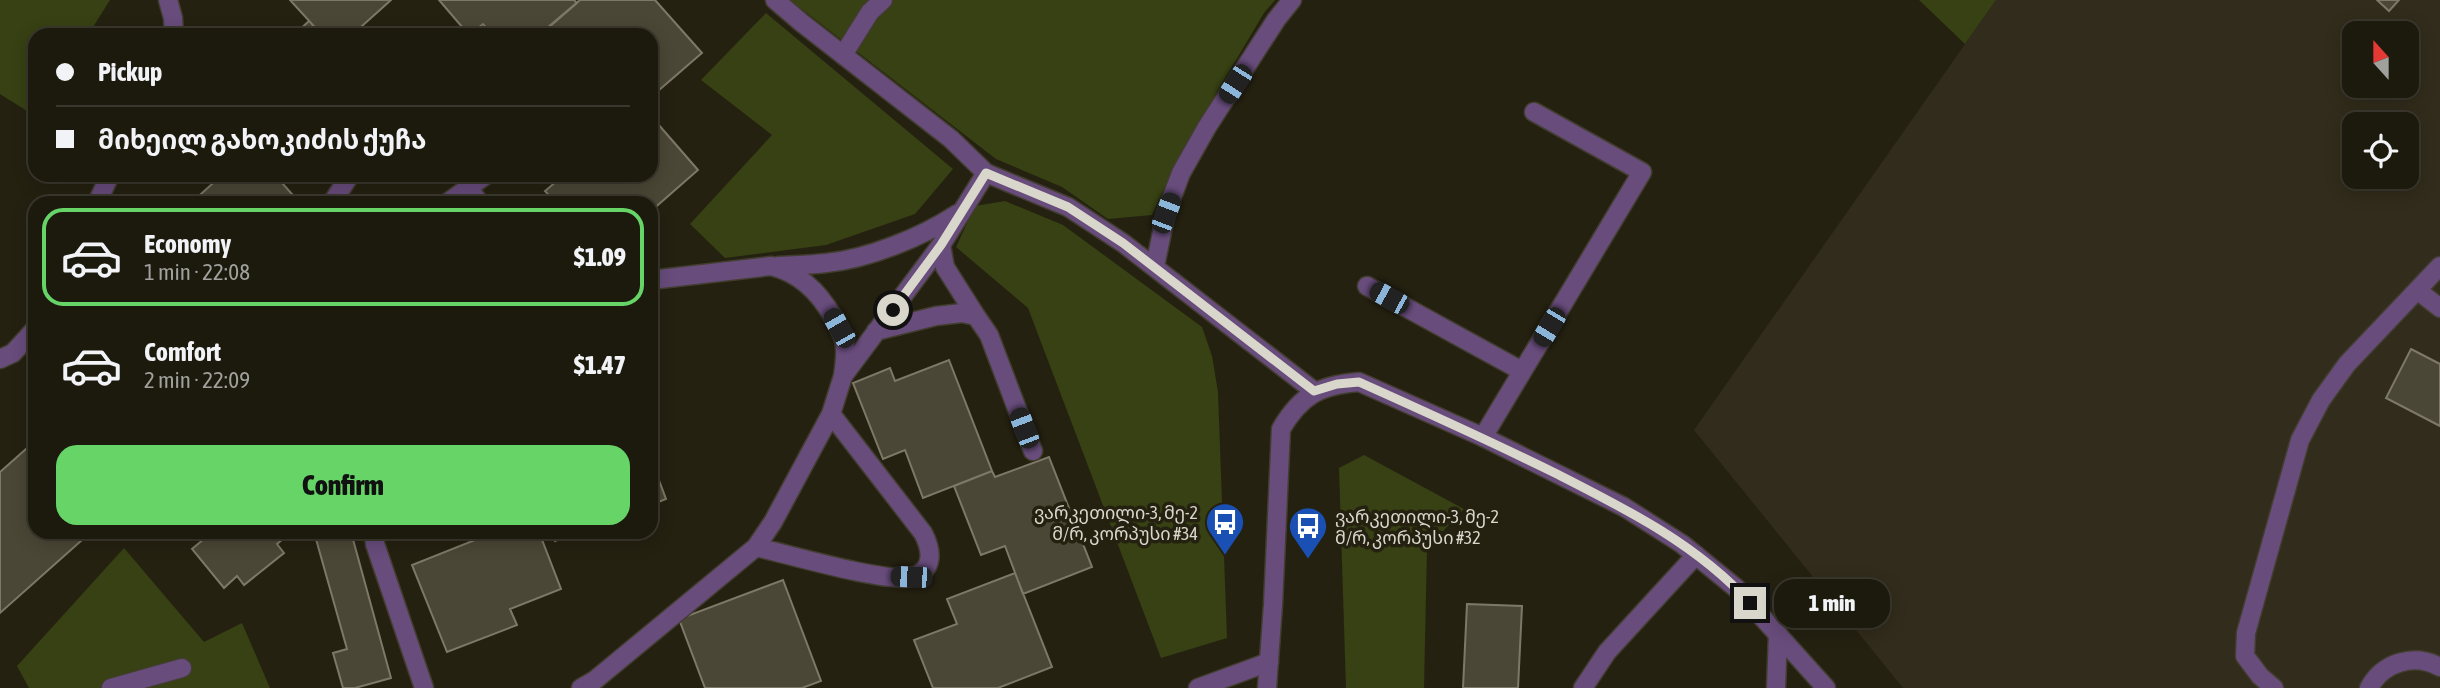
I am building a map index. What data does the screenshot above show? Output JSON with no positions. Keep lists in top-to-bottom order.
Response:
{
  "places": {
    "bus stop": ["ვარკეთილი-3, მე-2 მ/რ, კორპუსი #34", "ვარკეთილი-3, მე-2 მ/რ, კორპუსი #32"]
  },
  "north": "top",
  "page": {
    "banner": ["Pickup", "მიხეილ გახოკიძის ქუჩა"],
    "list": [
      {
        "name": "Economy",
        "note": "1 min · 22:08",
        "value": "$1.09"
      },
      {
        "name": "Comfort",
        "note": "2 min · 22:09",
        "value": "$1.47"
      }
    ],
    "buttons": "Confirm",
    "bubble": "1 min"
  }
}
